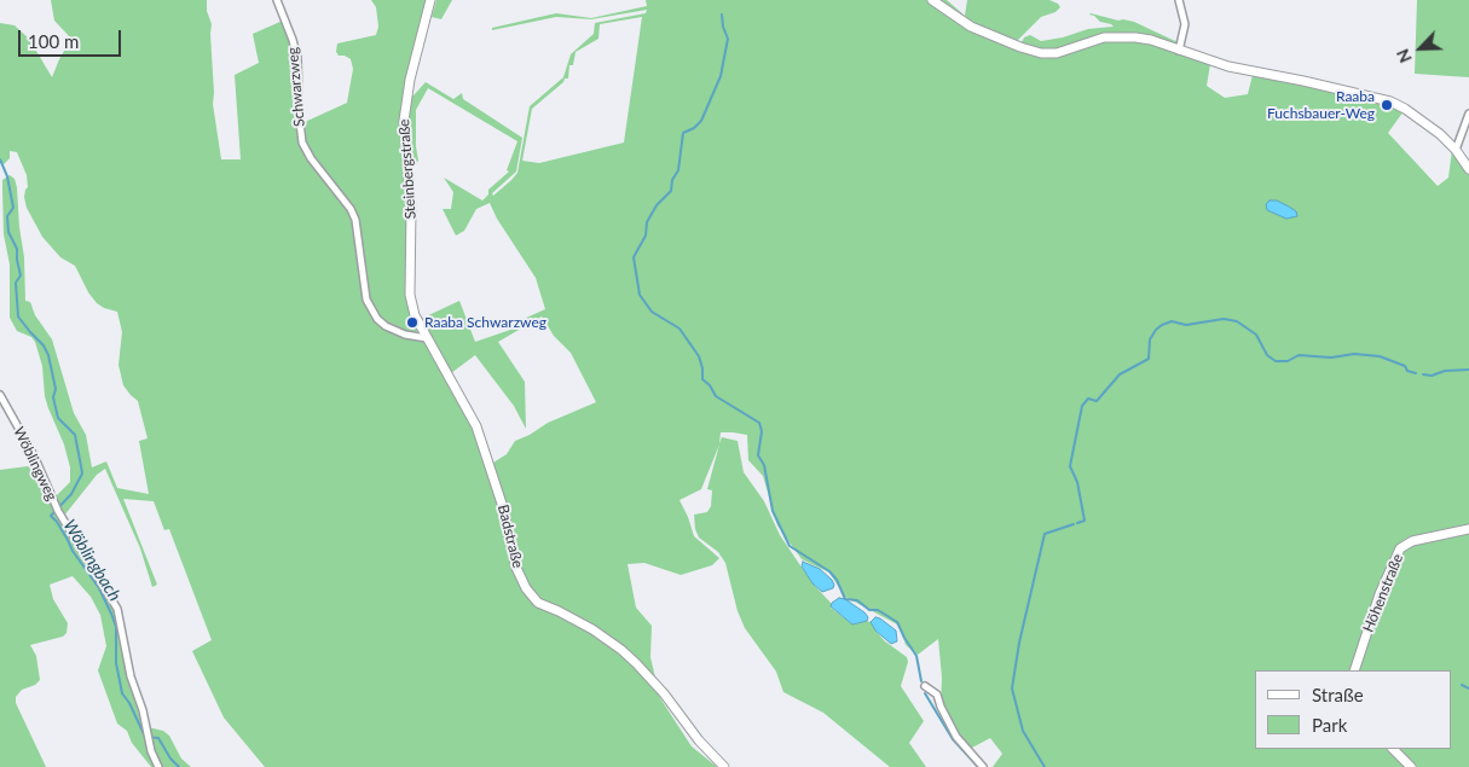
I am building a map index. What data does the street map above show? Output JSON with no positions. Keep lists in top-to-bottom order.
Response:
{
  "streets": {
    "street": [
      "Schwarzweg",
      "Steinbergstraße",
      "Wöblingweg",
      "Badstraße",
      "Höhenstraße"
    ]
  },
  "crossings": [
    ["Schwarzweg", "Steinbergstraße"],
    ["Schwarzweg", "Badstraße"],
    ["Steinbergstraße", "Badstraße"]
  ],
  "water": ["Wöblingbach"],
  "places": ["Raaba Fuchsbauer-Weg", "Raaba Schwarzweg"],
  "legend": ["Straße", "Park"],
  "scale_bar": "100 m",
  "north": "bottom left"
}
